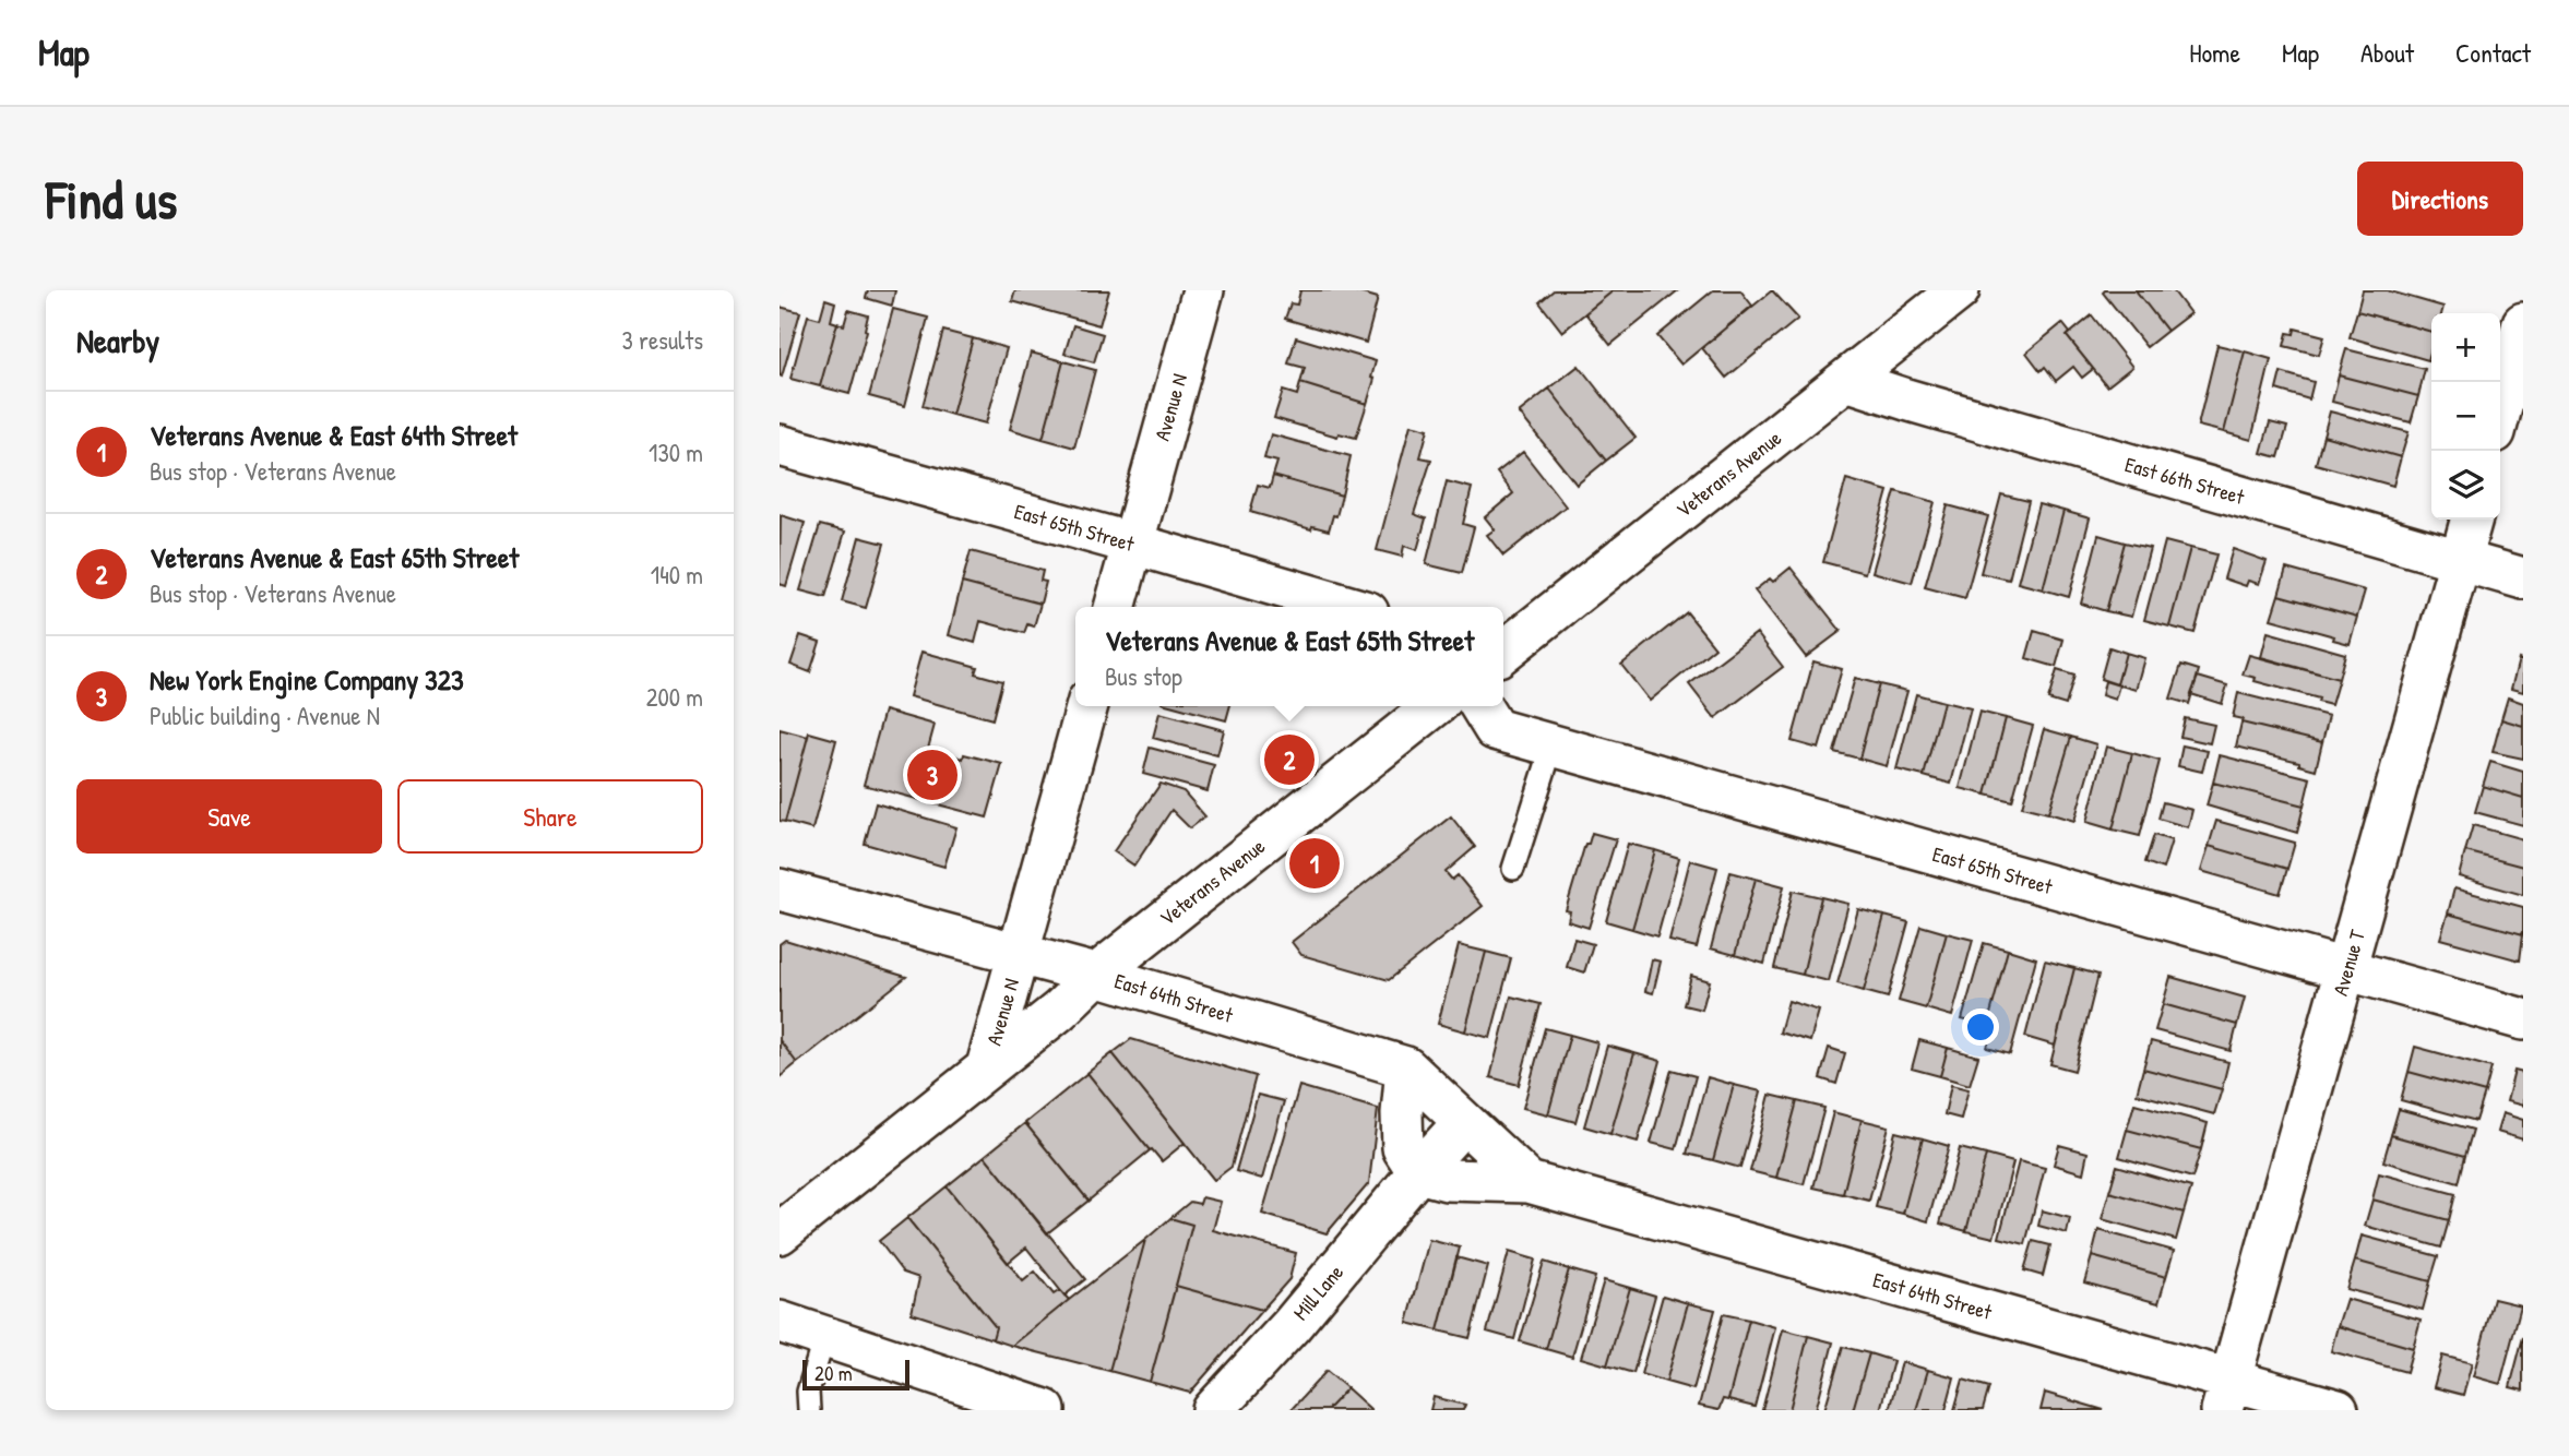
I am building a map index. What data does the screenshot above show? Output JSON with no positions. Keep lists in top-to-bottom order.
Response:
{
  "streets": {
    "street": [
      "Avenue N",
      "Veterans Avenue",
      "East 66th Street",
      "East 65th Street",
      "Avenue T",
      "East 64th Street",
      "Mill Lane"
    ]
  },
  "crossings": [
    ["Avenue N", "Veterans Avenue"],
    ["Avenue N", "East 65th Street"],
    ["Avenue N", "East 64th Street"],
    ["Veterans Avenue", "East 66th Street"],
    ["Veterans Avenue", "East 64th Street"],
    ["East 66th Street", "Avenue T"],
    ["East 65th Street", "Avenue T"],
    ["Avenue T", "East 64th Street"],
    ["East 64th Street", "Mill Lane"]
  ],
  "scale_bar": "20 m",
  "page": {
    "header": "Map",
    "nav": [
      "Home",
      "Map",
      "About",
      "Contact"
    ],
    "buttons": [
      "Directions",
      ["Save", "Share"]
    ],
    "title": "Find us",
    "heading": ["Nearby", "3 results"],
    "map_buttons": ["+", "−"],
    "list": [
      {
        "mark": "1",
        "name": "Veterans Avenue & East 64th Street",
        "note": "Bus stop · Veterans Avenue",
        "value": "130 m"
      },
      {
        "mark": "2",
        "name": "Veterans Avenue & East 65th Street",
        "note": "Bus stop · Veterans Avenue",
        "value": "140 m"
      },
      {
        "mark": "3",
        "name": "New York Engine Company 323",
        "note": "Public building · Avenue N",
        "value": "200 m"
      }
    ],
    "popup": ["Veterans Avenue & East 65th Street", "Bus stop"],
    "pins": ["2", "3", "1"],
    "scale": "20 m"
  }
}
